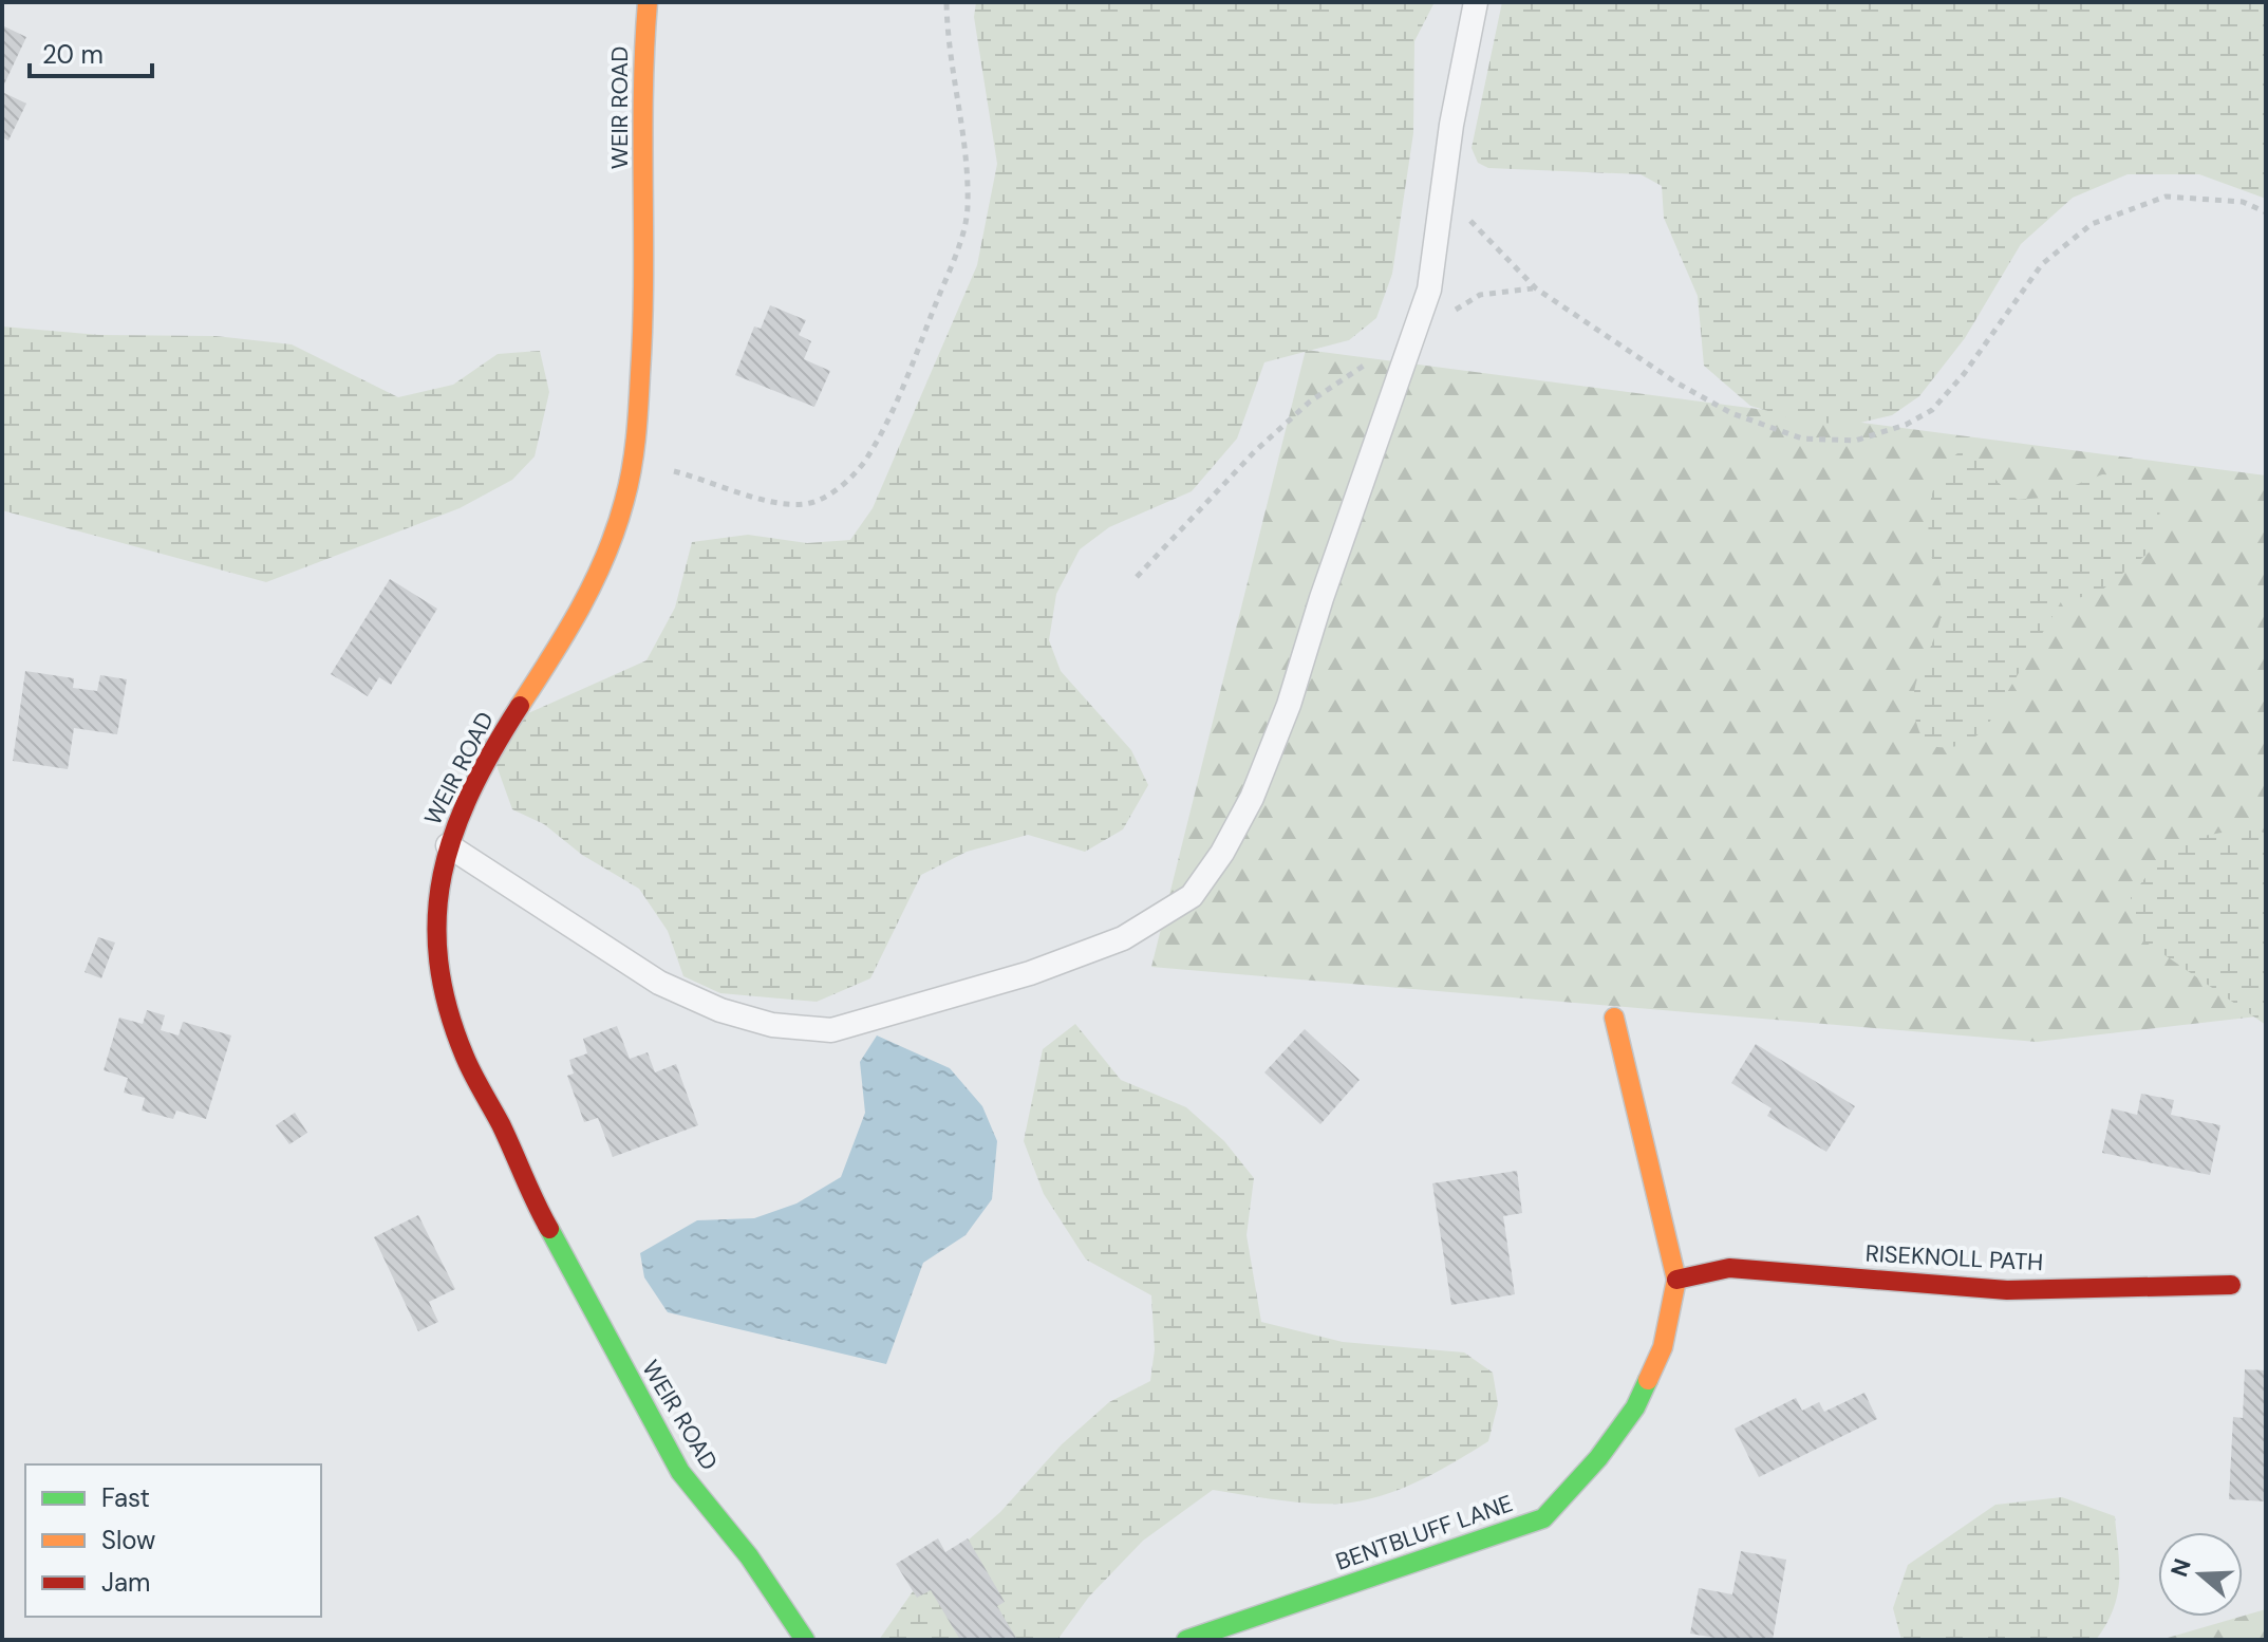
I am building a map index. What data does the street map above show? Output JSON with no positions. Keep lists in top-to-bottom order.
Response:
{
  "streets": {
    "street": ["WEIR ROAD", "RISEKNOLL PATH", "BENTBLUFF LANE"]
  },
  "crossings": [
    ["RISEKNOLL PATH", "BENTBLUFF LANE"]
  ],
  "legend": ["Fast", "Slow", "Jam"],
  "scale_bar": "20 m",
  "north": "left"
}
